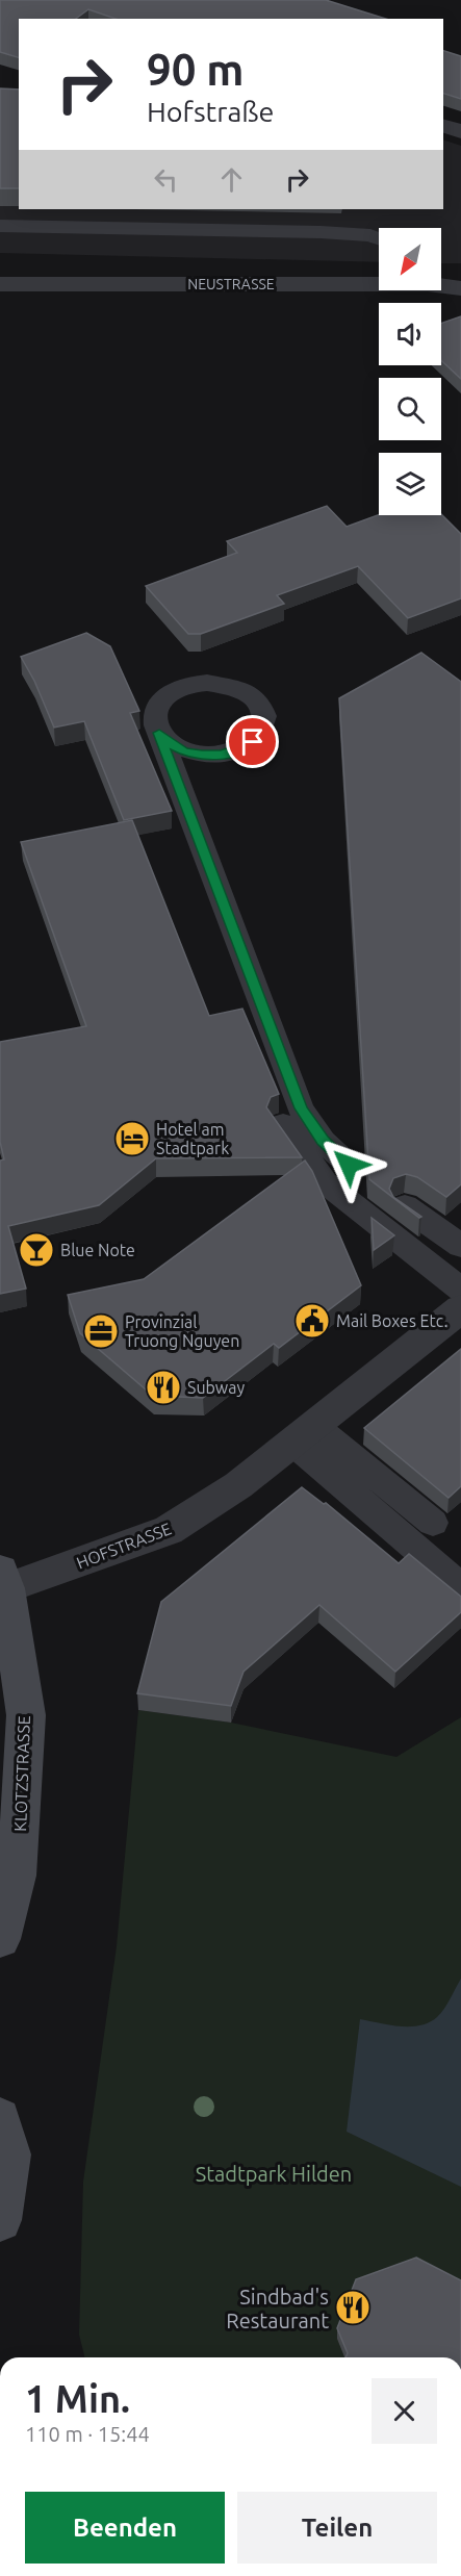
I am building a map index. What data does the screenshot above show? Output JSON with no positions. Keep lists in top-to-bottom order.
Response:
{
  "streets": {
    "main road": ["KLOTZSTRASSE"],
    "street": ["NEUSTRASSE", "HOFSTRASSE"]
  },
  "crossings": [
    ["HOFSTRASSE", "KLOTZSTRASSE"]
  ],
  "parks": ["Stadtpark Hilden"],
  "places": {
    "hotel": ["Hotel am Stadtpark"],
    "bar": ["Blue Note"],
    "public building": ["Mail Boxes Etc."],
    "office": ["Provinzial Truong Nguyen"],
    "restaurant": ["Subway", "Sindbad's Restaurant"]
  },
  "north": "bottom left",
  "page": {
    "turn": ["90 m", "Hofstraße"],
    "heading": ["1 Min.", "110 m · 15:44"],
    "buttons": ["Beenden", "Teilen"]
  }
}
